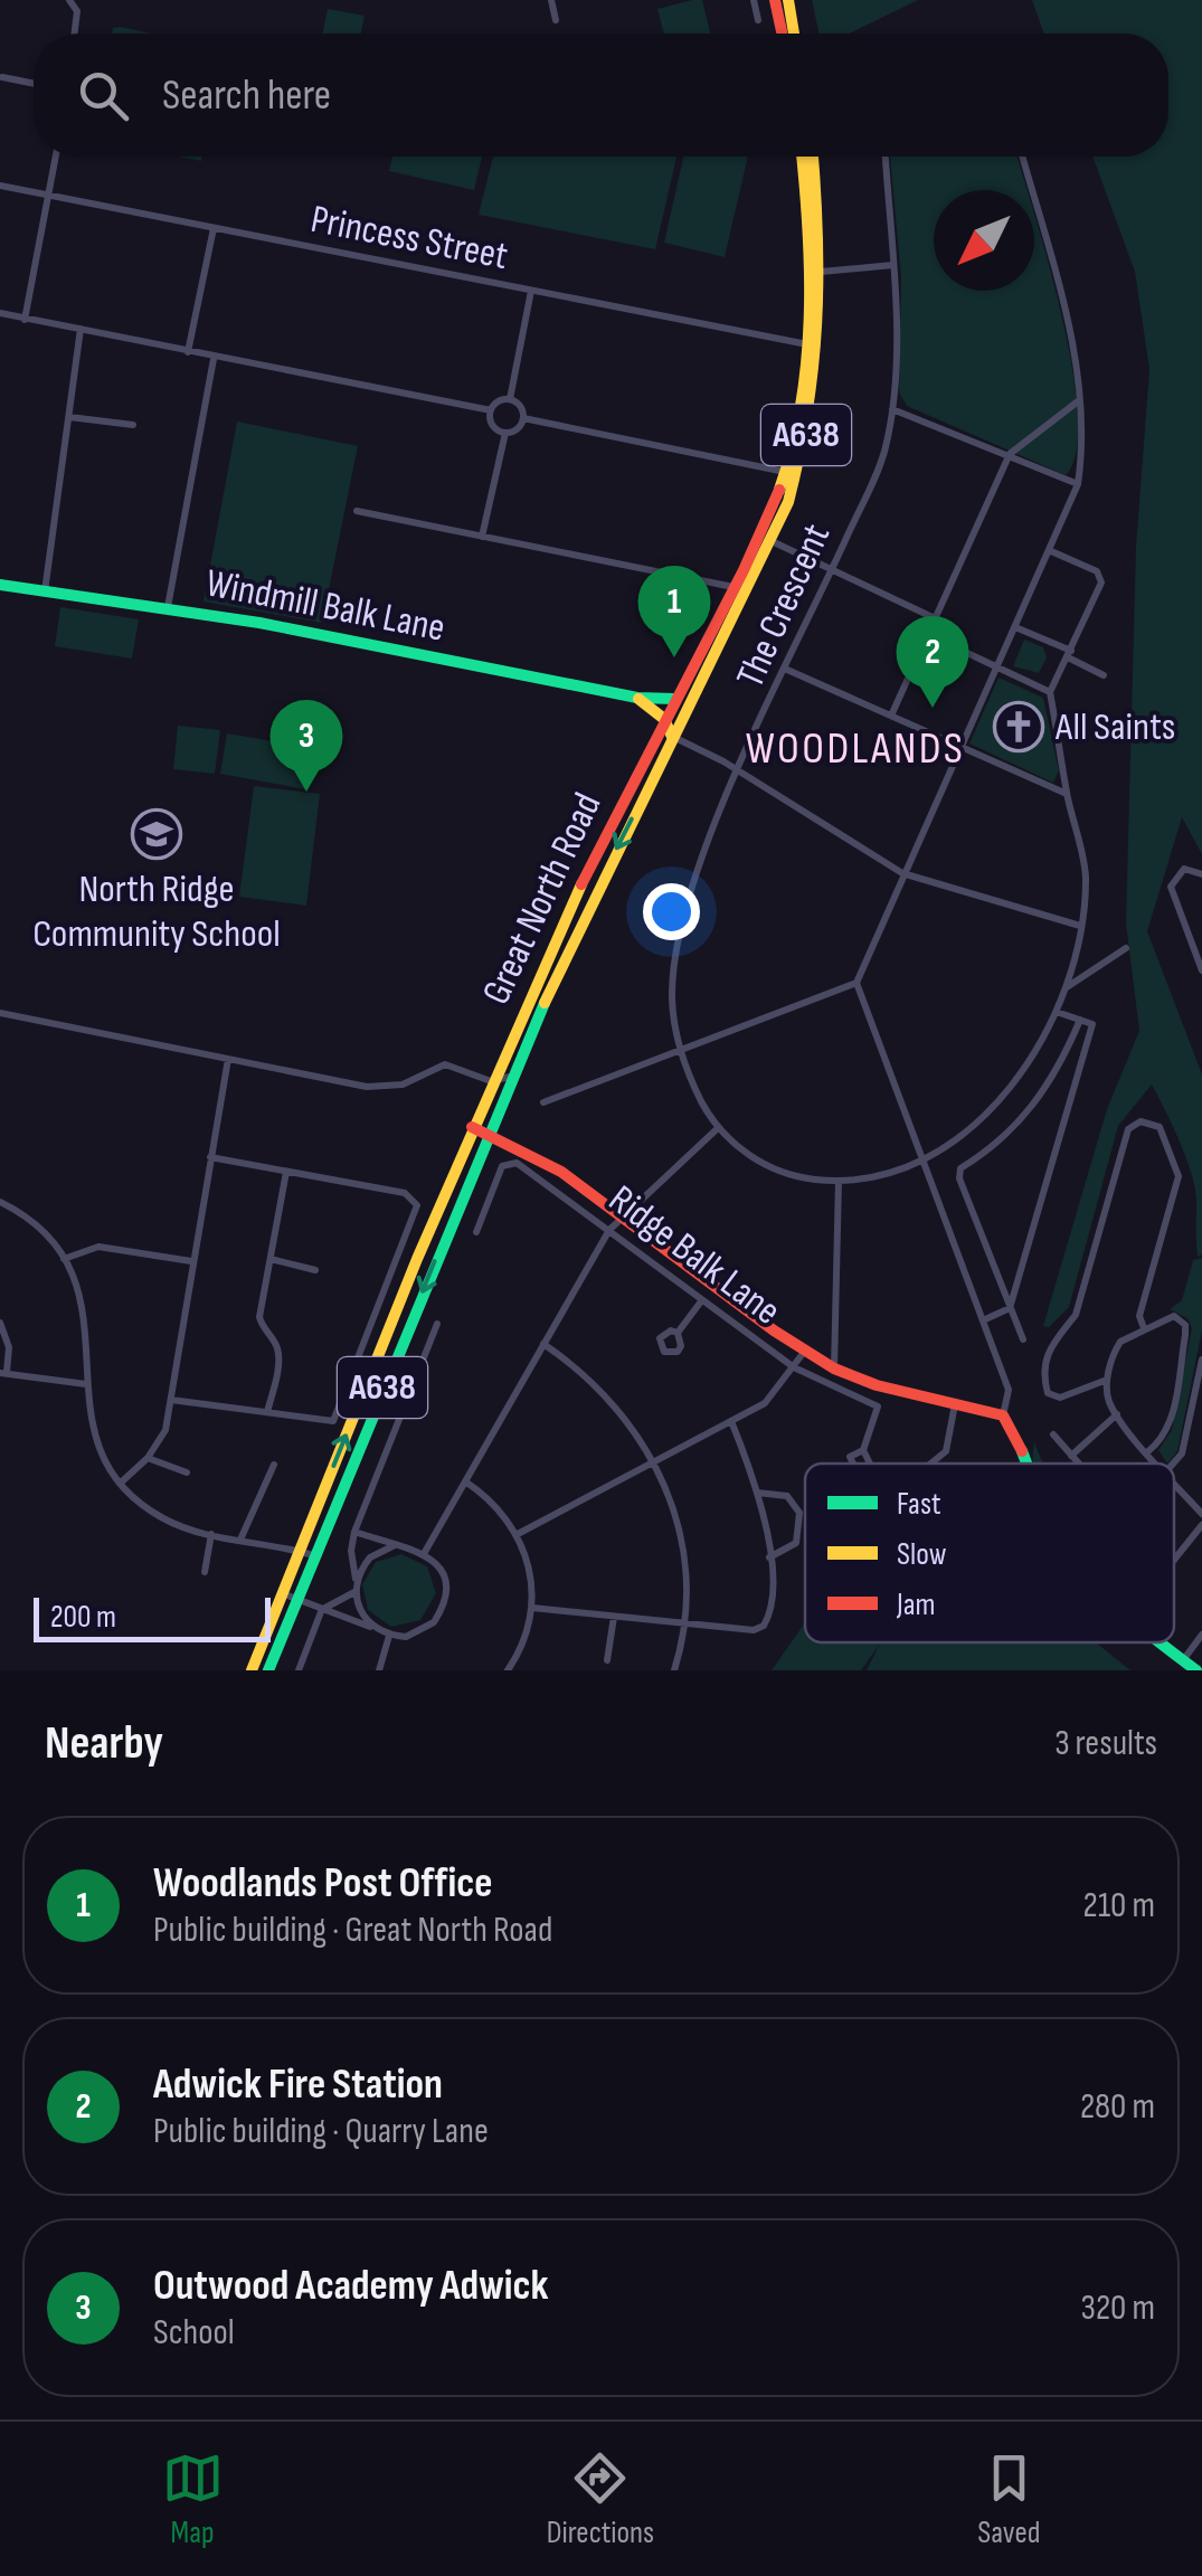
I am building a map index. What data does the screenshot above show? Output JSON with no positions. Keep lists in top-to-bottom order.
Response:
{
  "streets": {
    "main road": [
      "A638",
      "Windmill Balk Lane",
      "Great North Road",
      "Ridge Balk Lane"
    ],
    "street": ["Princess Street", "The Crescent"]
  },
  "crossings": [
    ["Princess Street", "Great North Road"],
    ["Windmill Balk Lane", "Great North Road"],
    ["Great North Road", "Ridge Balk Lane"]
  ],
  "districts": ["WOODLANDS"],
  "places": {
    "church": ["All Saints"],
    "school or university": ["North Ridge Community School"]
  },
  "legend": ["Fast", "Slow", "Jam"],
  "scale_bar": "200 m",
  "north": "bottom left",
  "page": {
    "search": "Search here",
    "pins": ["1", "2", "3"],
    "scale": "200 m",
    "heading": ["Nearby", "3 results"],
    "list": [
      {
        "mark": "1",
        "name": "Woodlands Post Office",
        "note": "Public building · Great North Road",
        "value": "210 m"
      },
      {
        "mark": "2",
        "name": "Adwick Fire Station",
        "note": "Public building · Quarry Lane",
        "value": "280 m"
      },
      {
        "mark": "3",
        "name": "Outwood Academy Adwick",
        "note": "School",
        "value": "320 m"
      }
    ],
    "nav": ["Map", "Directions", "Saved"]
  }
}
